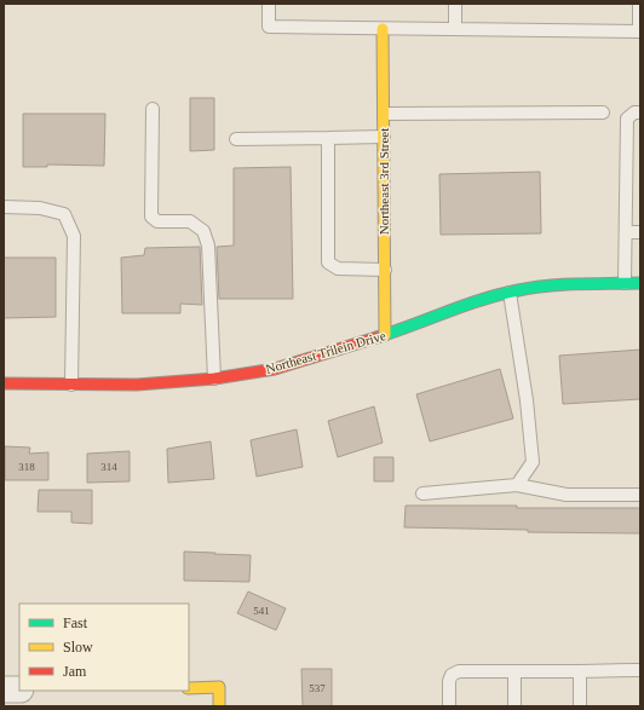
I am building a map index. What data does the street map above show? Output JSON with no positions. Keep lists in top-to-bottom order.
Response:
{
  "streets": {
    "street": ["Northeast 3rd Street", "Northeast Trilein Drive"]
  },
  "crossings": [
    ["Northeast 3rd Street", "Northeast Trilein Drive"]
  ],
  "house_numbers": [
    "318",
    "314",
    "541",
    "537"
  ],
  "legend": ["Fast", "Slow", "Jam"]
}
